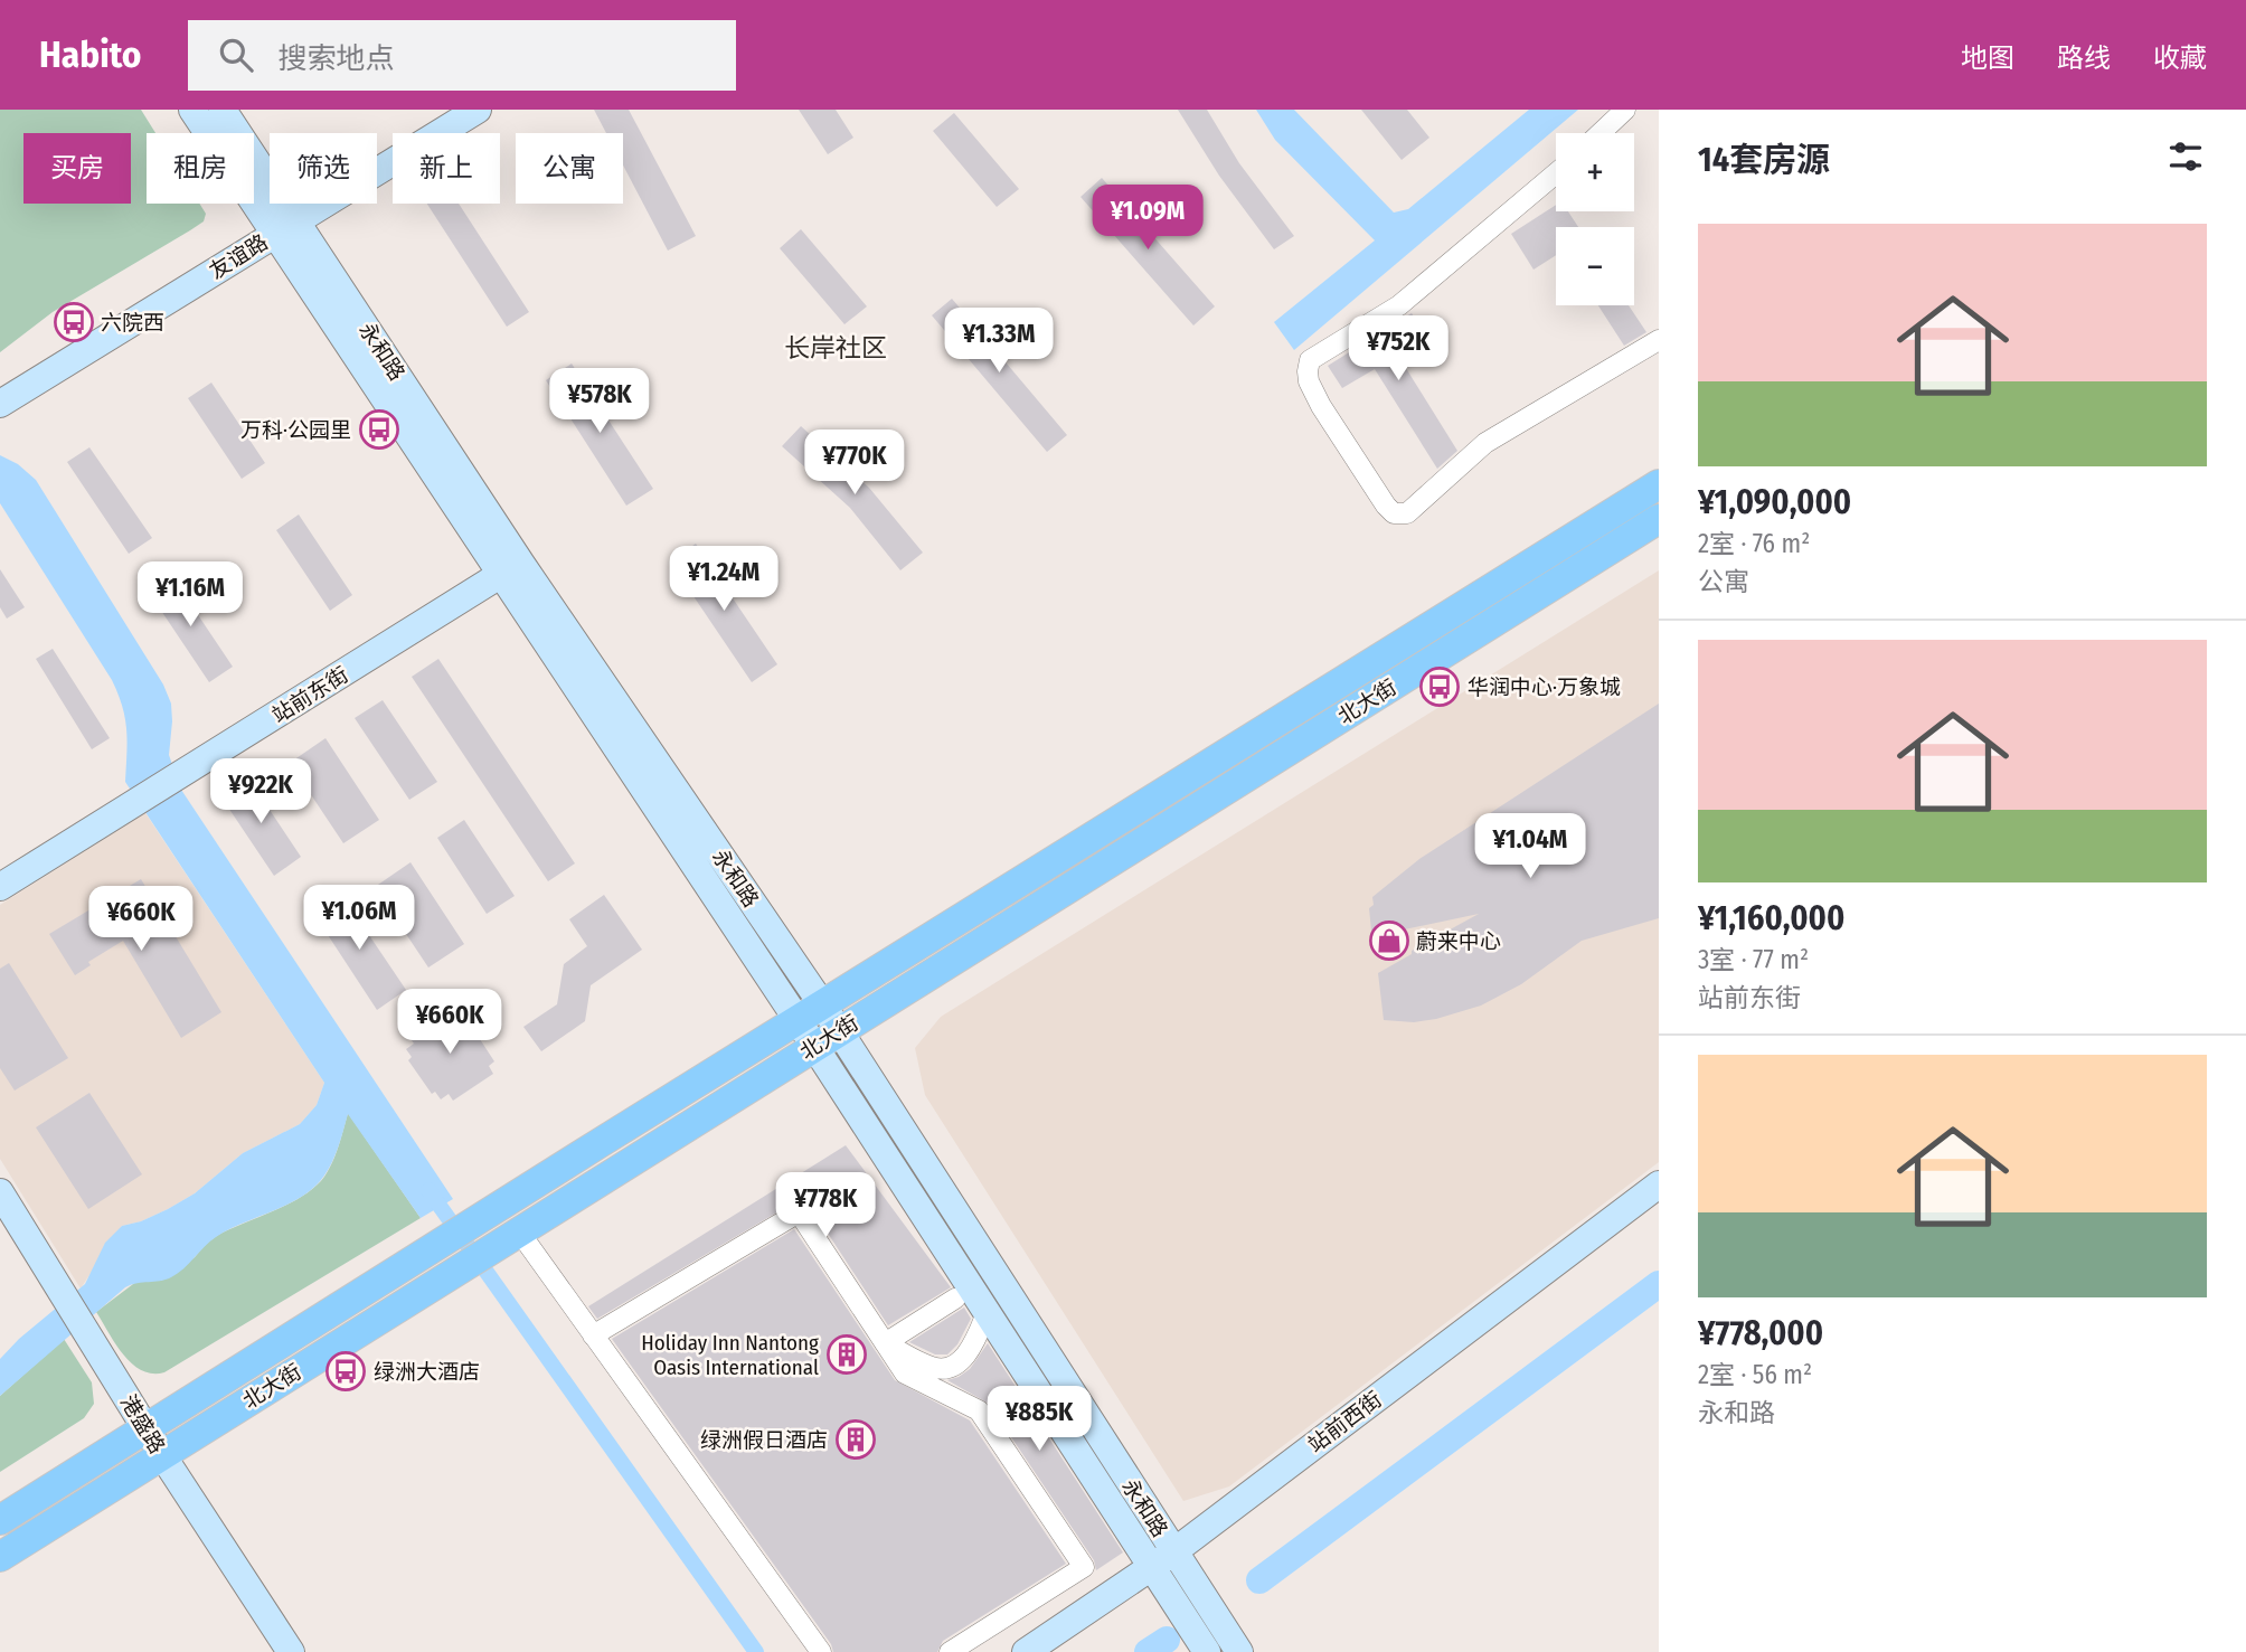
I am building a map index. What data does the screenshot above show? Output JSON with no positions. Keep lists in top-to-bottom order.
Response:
{
  "streets": {
    "main road": [
      "友谊路",
      "永和路",
      "站前东街",
      "北大街",
      "站前西街",
      "港盛路"
    ]
  },
  "crossings": [
    ["友谊路", "永和路"],
    ["永和路", "站前东街"],
    ["永和路", "北大街"],
    ["永和路", "站前西街"],
    ["北大街", "港盛路"]
  ],
  "districts": ["长岸社区"],
  "places": {
    "bus stop": [
      "六院西",
      "万科·公园里",
      "华润中心·万象城",
      "绿洲大酒店"
    ],
    "shop": ["蔚来中心"],
    "building": ["Holiday Inn Nantong Oasis International", "绿洲假日酒店"]
  },
  "page": {
    "header": "Habito",
    "search": "搜索地点",
    "nav": ["地图", "路线", "收藏"],
    "heading": "14套房源",
    "map_buttons": ["+", "−"],
    "chip": [
      "买房",
      "租房",
      "筛选",
      "新上",
      "公寓"
    ],
    "price": [
      "¥1.09M",
      "¥1.33M",
      "¥752K",
      "¥578K",
      "¥770K",
      "¥1.24M",
      "¥1.16M",
      "¥922K",
      "¥1.04M",
      "¥1.06M",
      "¥660K",
      "¥660K",
      "¥778K",
      "¥885K"
    ],
    "list": [
      {
        "name": "¥1,090,000",
        "note": "2室 · 76 m² · 公寓"
      },
      {
        "name": "¥1,160,000",
        "note": "3室 · 77 m² · 站前东街"
      },
      {
        "name": "¥778,000",
        "note": "2室 · 56 m² · 永和路"
      }
    ]
  }
}
